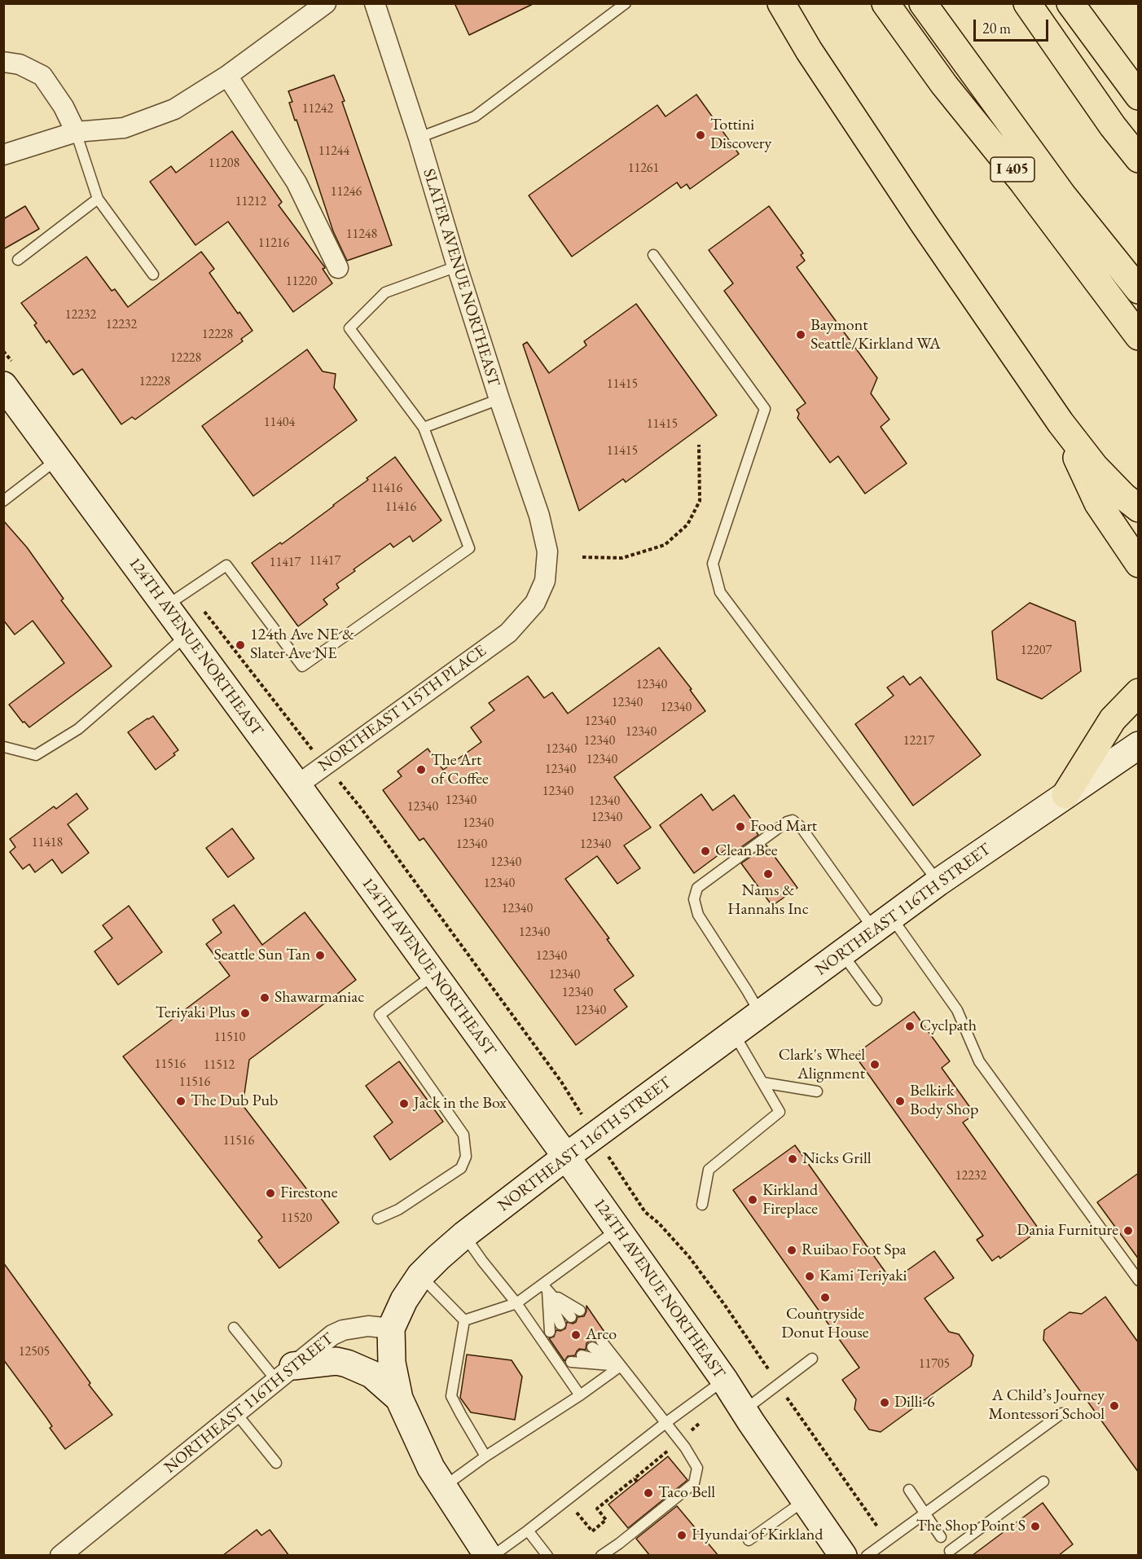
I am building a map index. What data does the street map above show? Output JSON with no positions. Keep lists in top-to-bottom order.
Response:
{
  "streets": {
    "highway": ["I 405"],
    "main road": ["124TH AVENUE NORTHEAST", "NORTHEAST 116TH STREET"],
    "street": ["SLATER AVENUE NORTHEAST", "NORTHEAST 115TH PLACE"]
  },
  "crossings": [
    ["SLATER AVENUE NORTHEAST", "NORTHEAST 115TH PLACE"],
    ["124TH AVENUE NORTHEAST", "NORTHEAST 115TH PLACE"],
    ["124TH AVENUE NORTHEAST", "NORTHEAST 116TH STREET"]
  ],
  "places": [
    "Tottini Discovery",
    "Baymont Seattle/Kirkland WA",
    "124th Ave NE & Slater Ave NE",
    "The Art of Coffee",
    "Food Mart",
    "Clean Bee",
    "Nams & Hannahs Inc",
    "Seattle Sun Tan",
    "Shawarmaniac",
    "Teriyaki Plus",
    "Cyclpath",
    "Clark's Wheel Alignment",
    "The Dub Pub",
    "Belkirk Body Shop",
    "Jack in the Box",
    "Nicks Grill",
    "Firestone",
    "Kirkland Fireplace",
    "Dania Furniture",
    "Ruibao Foot Spa",
    "Kami Teriyaki",
    "Countryside Donut House",
    "Arco",
    "Dilli-6",
    "A Child’s Journey Montessori School",
    "Taco Bell",
    "The Shop Point S",
    "Hyundai of Kirkland"
  ],
  "house_numbers": [
    "11242",
    "11244",
    "11208",
    "11261",
    "11246",
    "11212",
    "11248",
    "11216",
    "11220",
    "12232",
    "12232",
    "12228",
    "12228",
    "12228",
    "11415",
    "11404",
    "11415",
    "11415",
    "11416",
    "11416",
    "11417",
    "11417",
    "12207",
    "12340",
    "12340",
    "12340",
    "12340",
    "12340",
    "12340",
    "12217",
    "12340",
    "12340",
    "12340",
    "12340",
    "12340",
    "12340",
    "12340",
    "12340",
    "12340",
    "11418",
    "12340",
    "12340",
    "12340",
    "12340",
    "12340",
    "12340",
    "12340",
    "12340",
    "12340",
    "12340",
    "11510",
    "11516",
    "11512",
    "11516",
    "11516",
    "12232",
    "11520",
    "12505",
    "11705"
  ],
  "scale_bar": "20 m"
}
